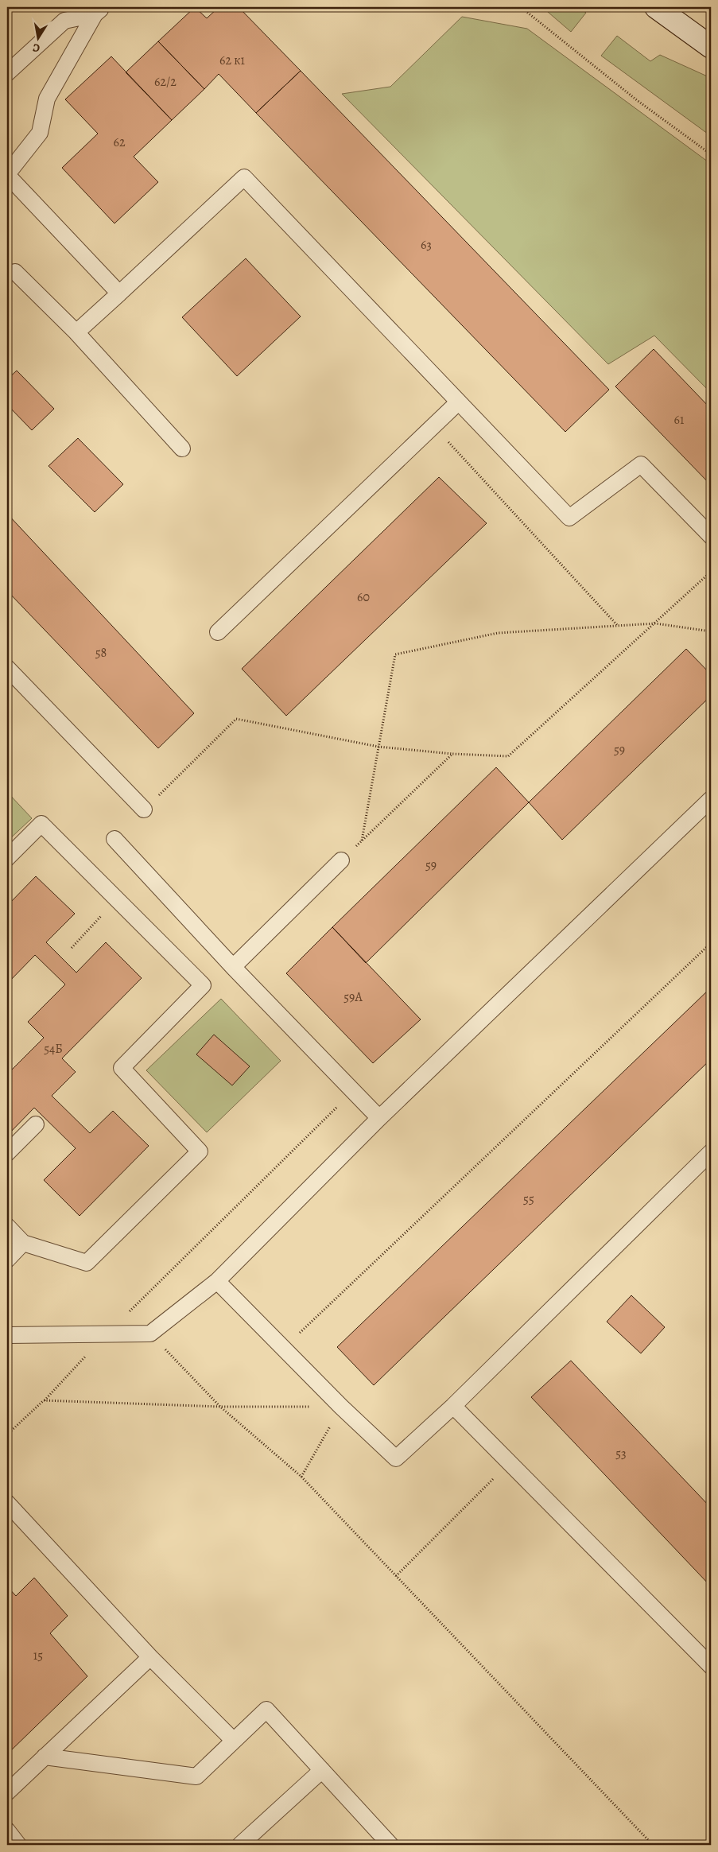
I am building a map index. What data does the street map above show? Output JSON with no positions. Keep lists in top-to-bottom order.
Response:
{
  "house_numbers": [
    "62 к1",
    "62/2",
    "62",
    "63",
    "61",
    "60",
    "58",
    "59",
    "59",
    "59А",
    "54Б",
    "55",
    "53",
    "15"
  ],
  "north": "bottom"
}
